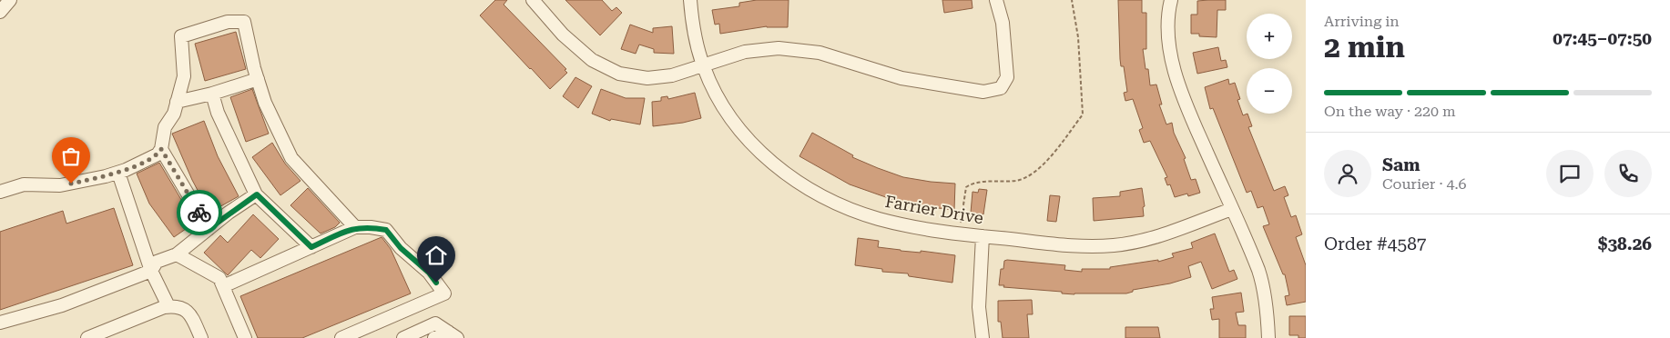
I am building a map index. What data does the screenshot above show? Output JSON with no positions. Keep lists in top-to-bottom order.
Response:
{
  "streets": {
    "street": ["Farrier Drive"]
  },
  "page": {
    "heading": ["2 min", "Arriving in", "07:45–07:50"],
    "panel": [
      "Sam",
      "Courier · 4.6",
      "Order #4587",
      "$38.26"
    ],
    "map_buttons": ["+", "−"],
    "bar": "On the way · 220 m"
  }
}
